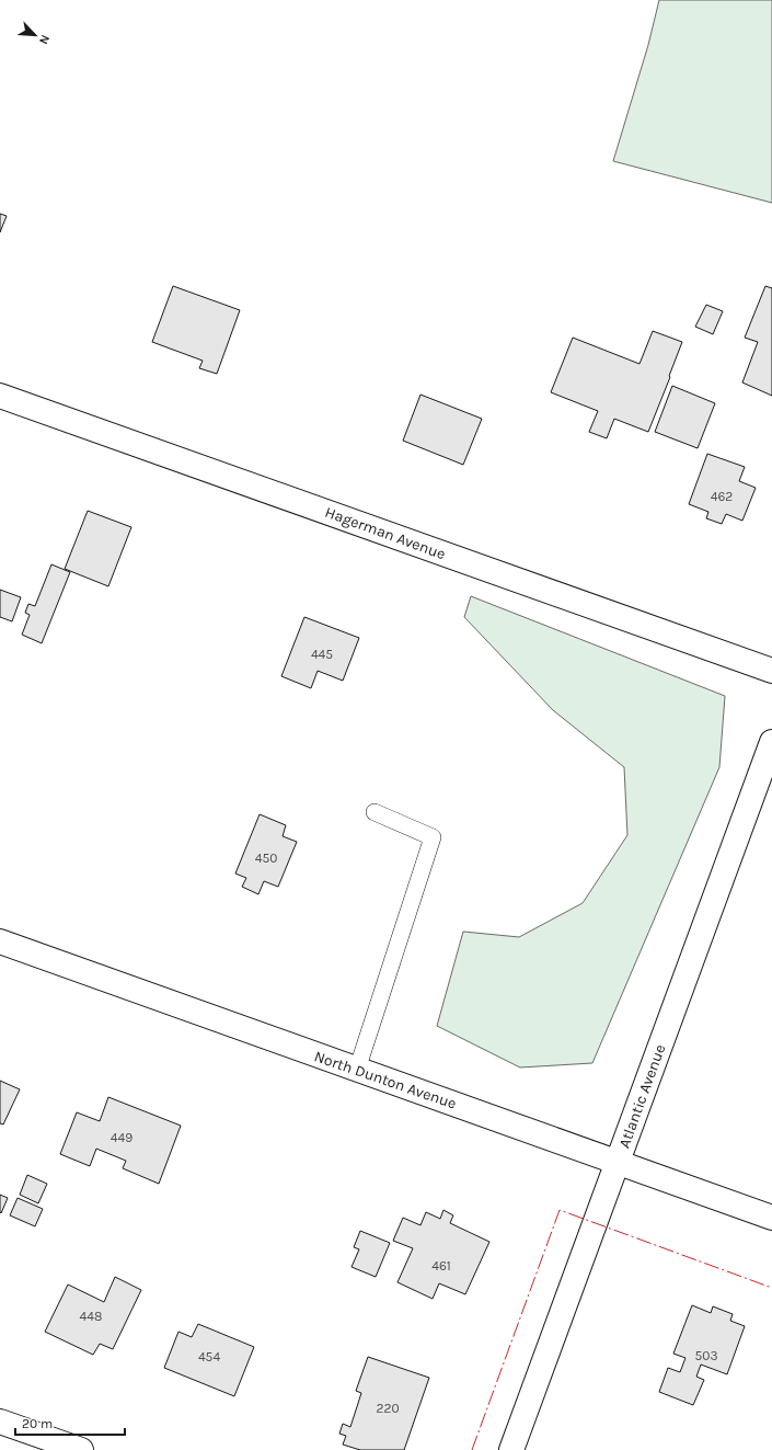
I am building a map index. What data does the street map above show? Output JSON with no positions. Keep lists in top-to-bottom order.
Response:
{
  "streets": {
    "street": ["Hagerman Avenue", "North Dunton Avenue", "Atlantic Avenue"]
  },
  "crossings": [
    ["North Dunton Avenue", "Atlantic Avenue"]
  ],
  "house_numbers": [
    "462",
    "445",
    "450",
    "449",
    "461",
    "448",
    "503",
    "454",
    "220"
  ],
  "scale_bar": "20 m",
  "north": "bottom right"
}
